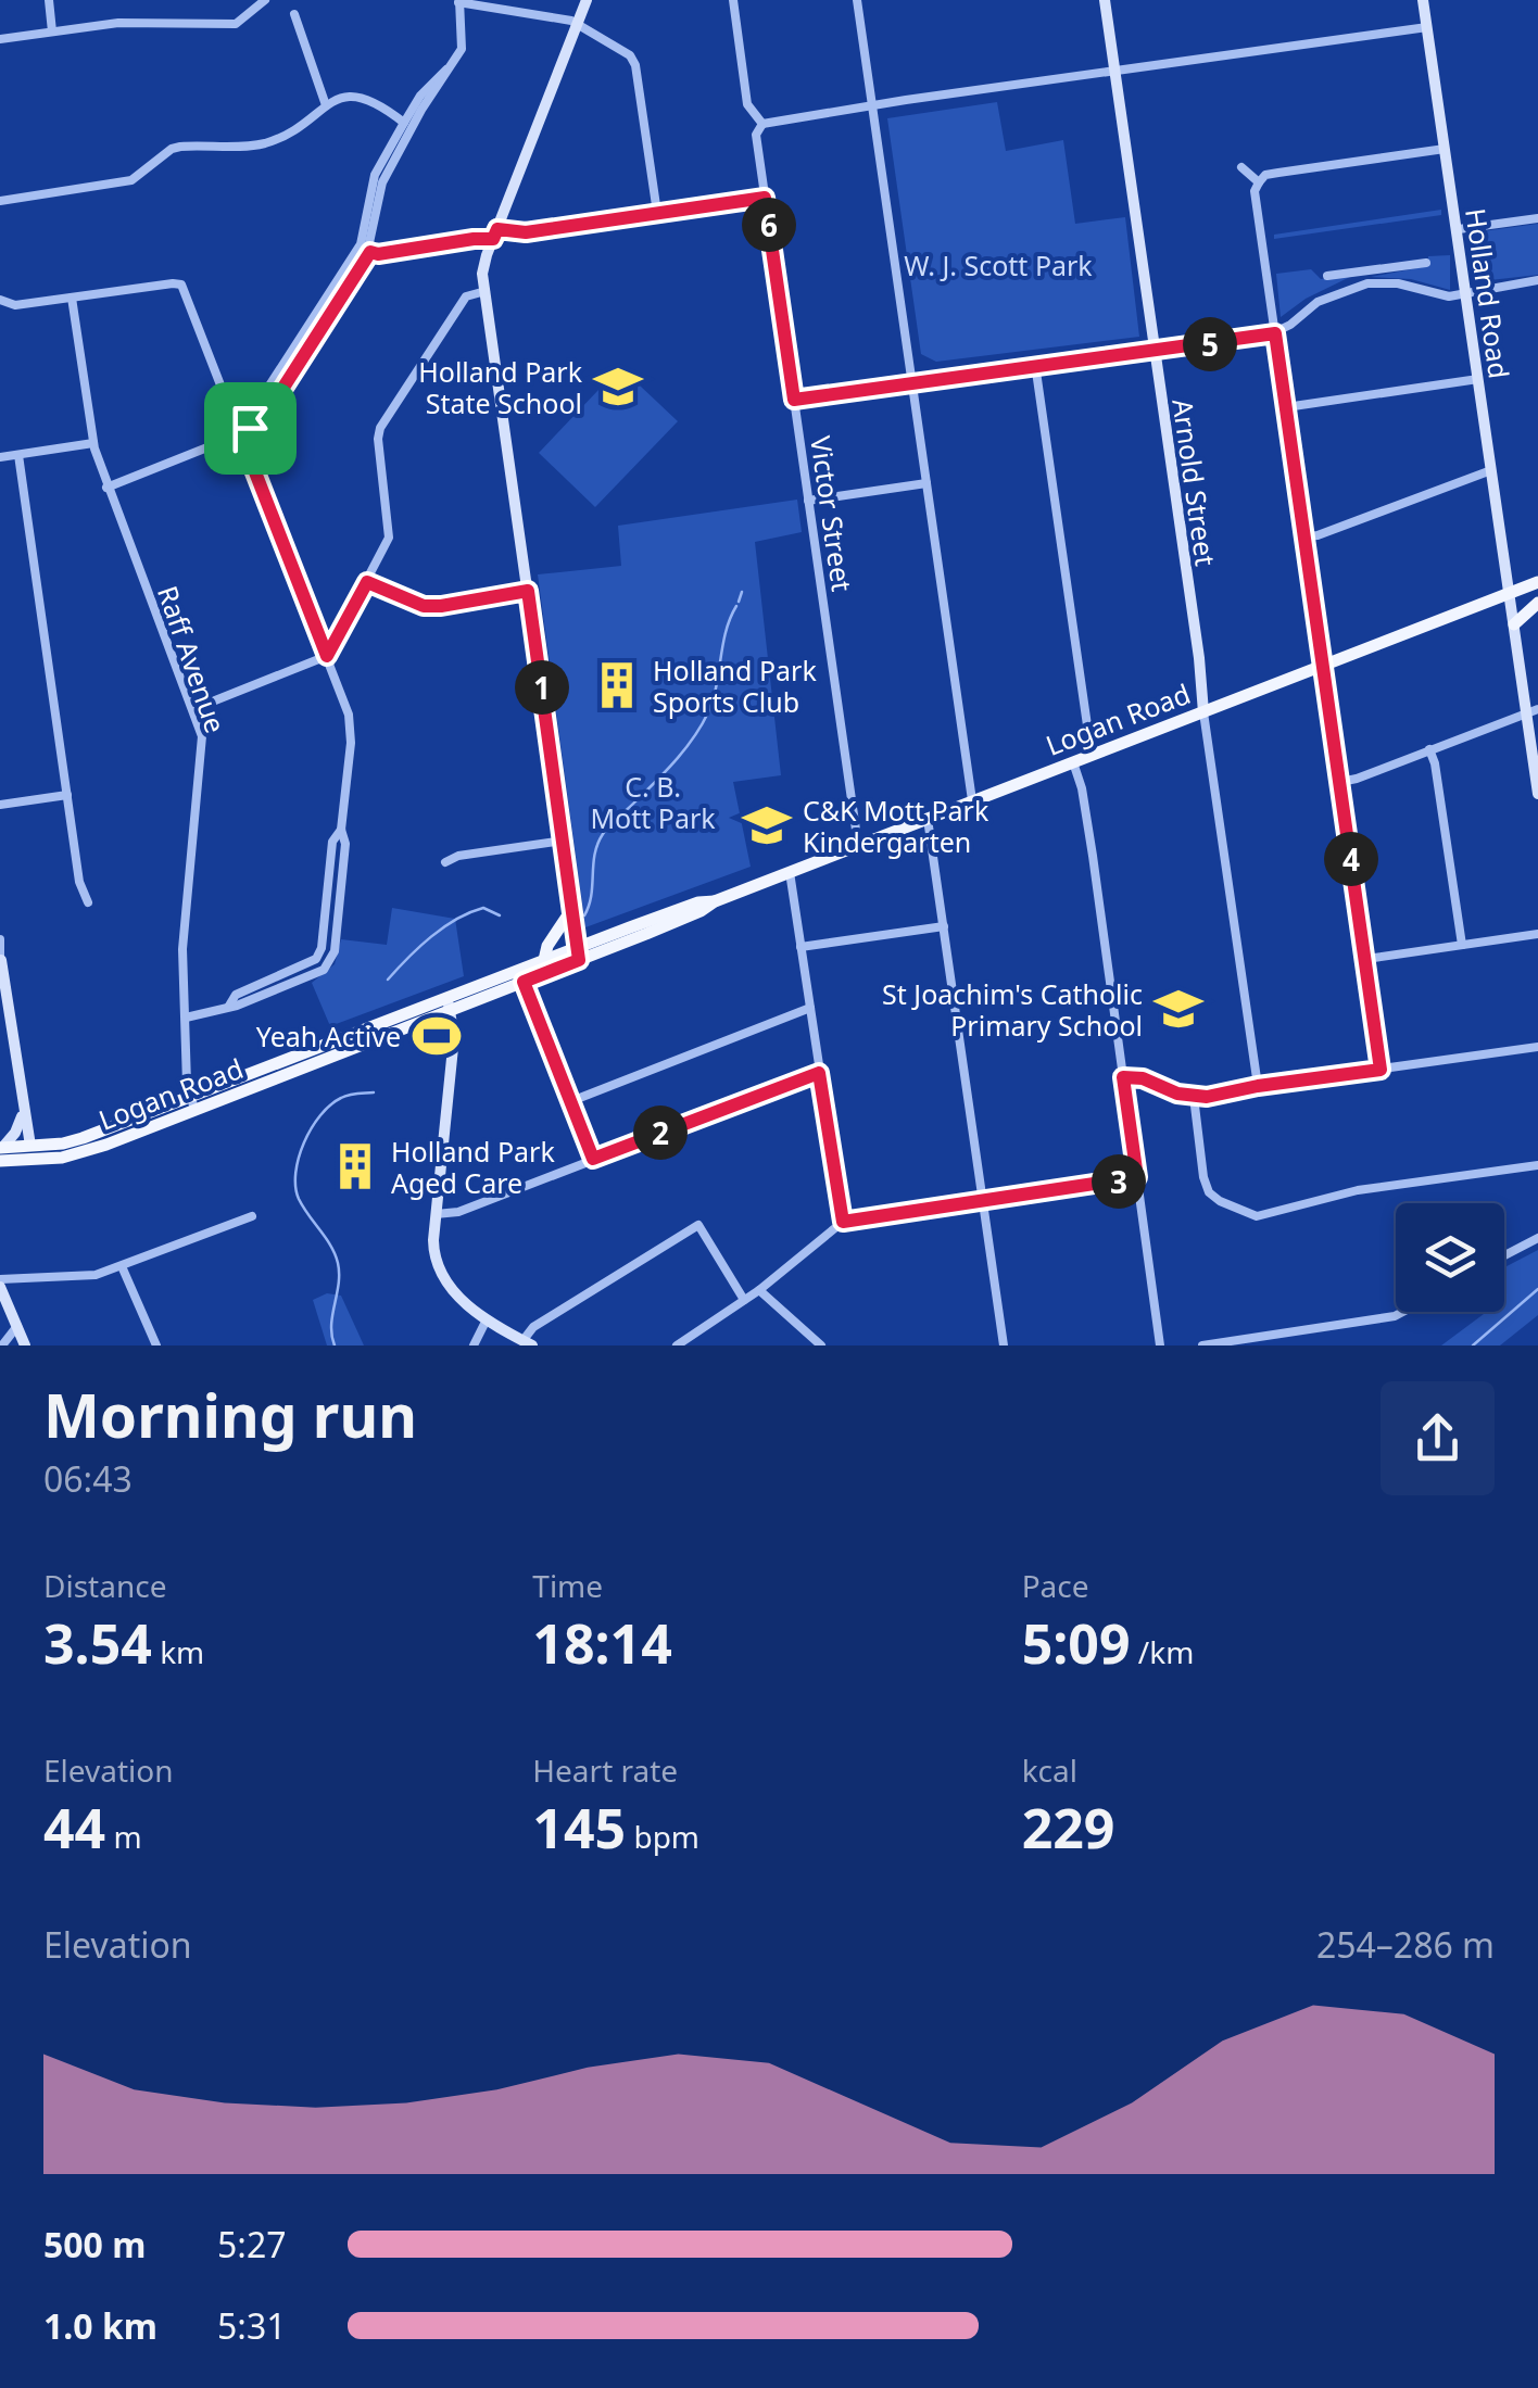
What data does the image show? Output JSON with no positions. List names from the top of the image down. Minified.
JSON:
{"streets":{"main road":["Logan Road"],"street":["Holland Road","Arnold Street","Victor Street","Raff Avenue"]},"crossings":[["Holland Road","Logan Road"],["Arnold Street","Logan Road"],["Victor Street","Logan Road"],["Raff Avenue","Logan Road"]],"parks":["W. J. Scott Park","C. B. Mott Park"],"places":{"school or university":["Holland Park State School","C&K Mott Park Kindergarten","St Joachim's Catholic Primary School"],"building":["Holland Park Sports Club","Holland Park Aged Care"],"sports":["Yeah Active"]},"page":{"pins":["6","5","1","4","2","3"],"heading":["Morning run","06:43"],"stats":[["Distance","3.54 km"],["Time","18:14"],["Pace","5:09 /km"],["Elevation","44 m"],["Heart rate","145 bpm"],["kcal","229"]],"chart":["Elevation","254–286 m"],"list":[{"name":"500 m","note":"5:27"},{"name":"1.0 km","note":"5:31"}]}}
